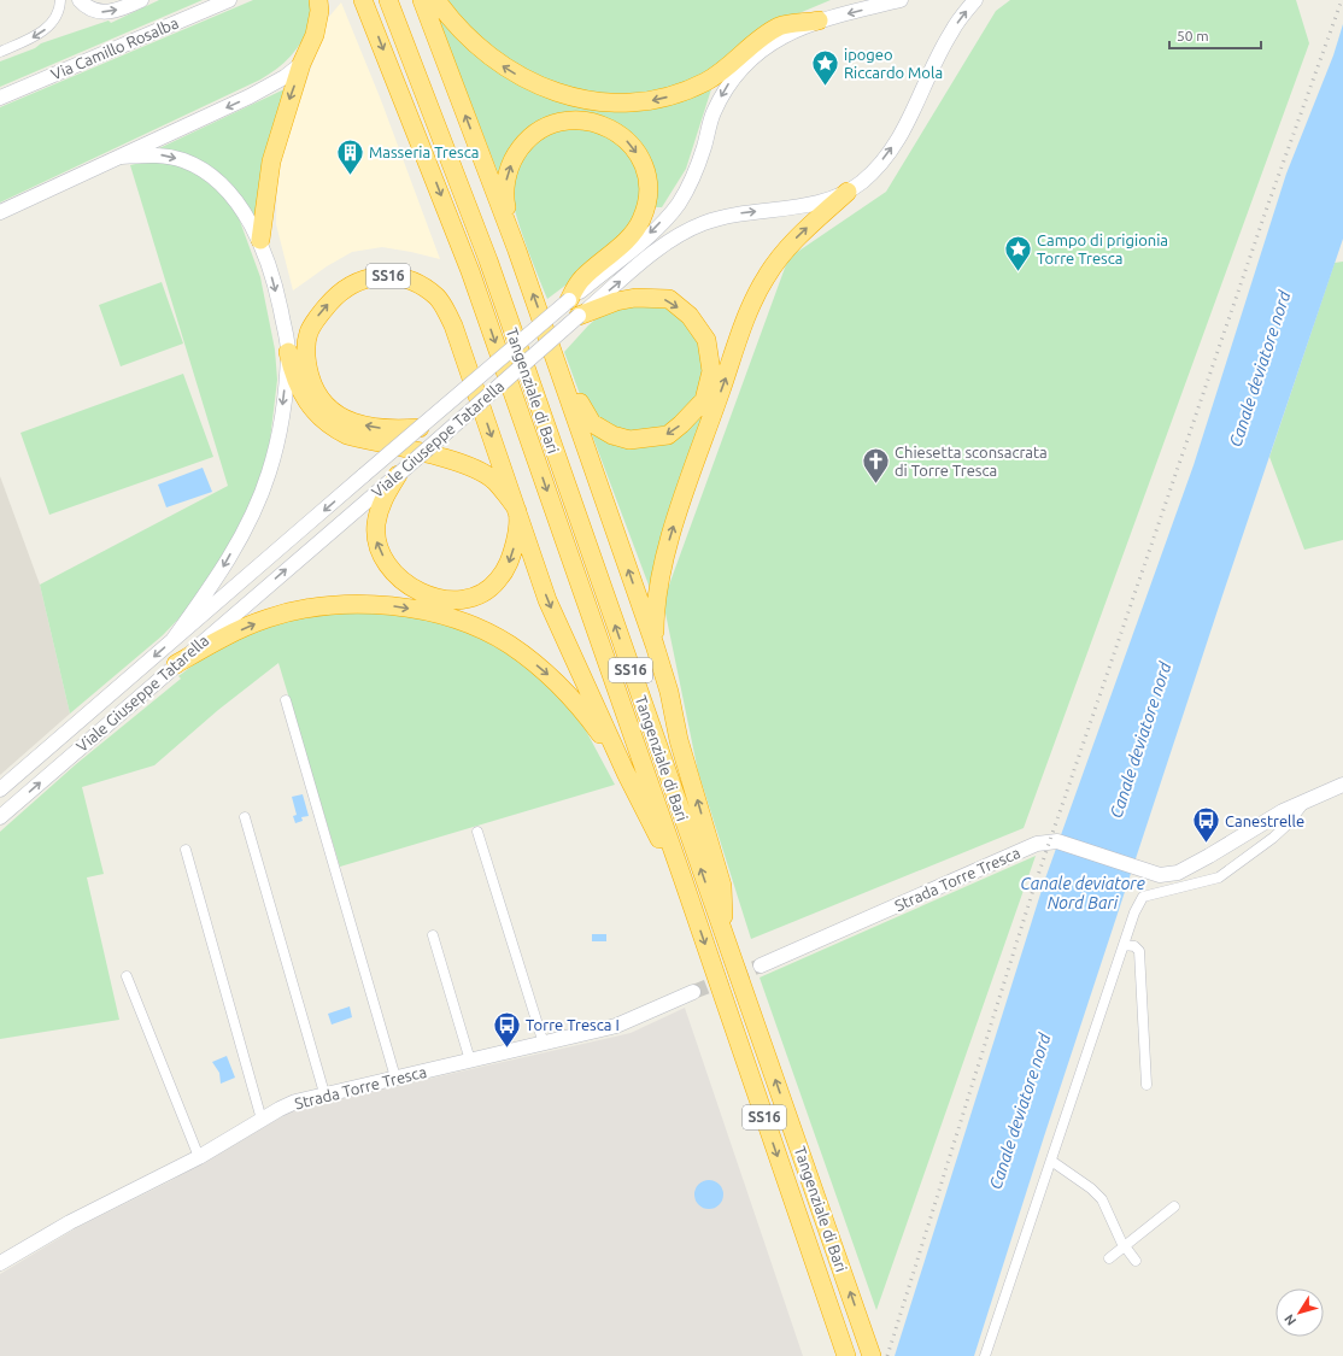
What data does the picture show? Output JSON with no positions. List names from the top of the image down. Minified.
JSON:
{"streets":{"highway":["SS16","Tangenziale di Bari"],"main road":["Via Camillo Rosalba","Viale Giuseppe Tatarella","Strada Torre Tresca"]},"crossings":[["SS16","Tangenziale di Bari"],["SS16","Viale Giuseppe Tatarella"]],"water":["Canale deviatore nord","Canale deviatore Nord Bari"],"places":{"place":["ipogeo Riccardo Mola","Campo di prigionia Torre Tresca"],"building":["Masseria Tresca"],"church":["Chiesetta sconsacrata di Torre Tresca"],"bus stop":["Canestrelle","Torre Tresca I"]},"scale_bar":"50 m","north":"bottom left"}
